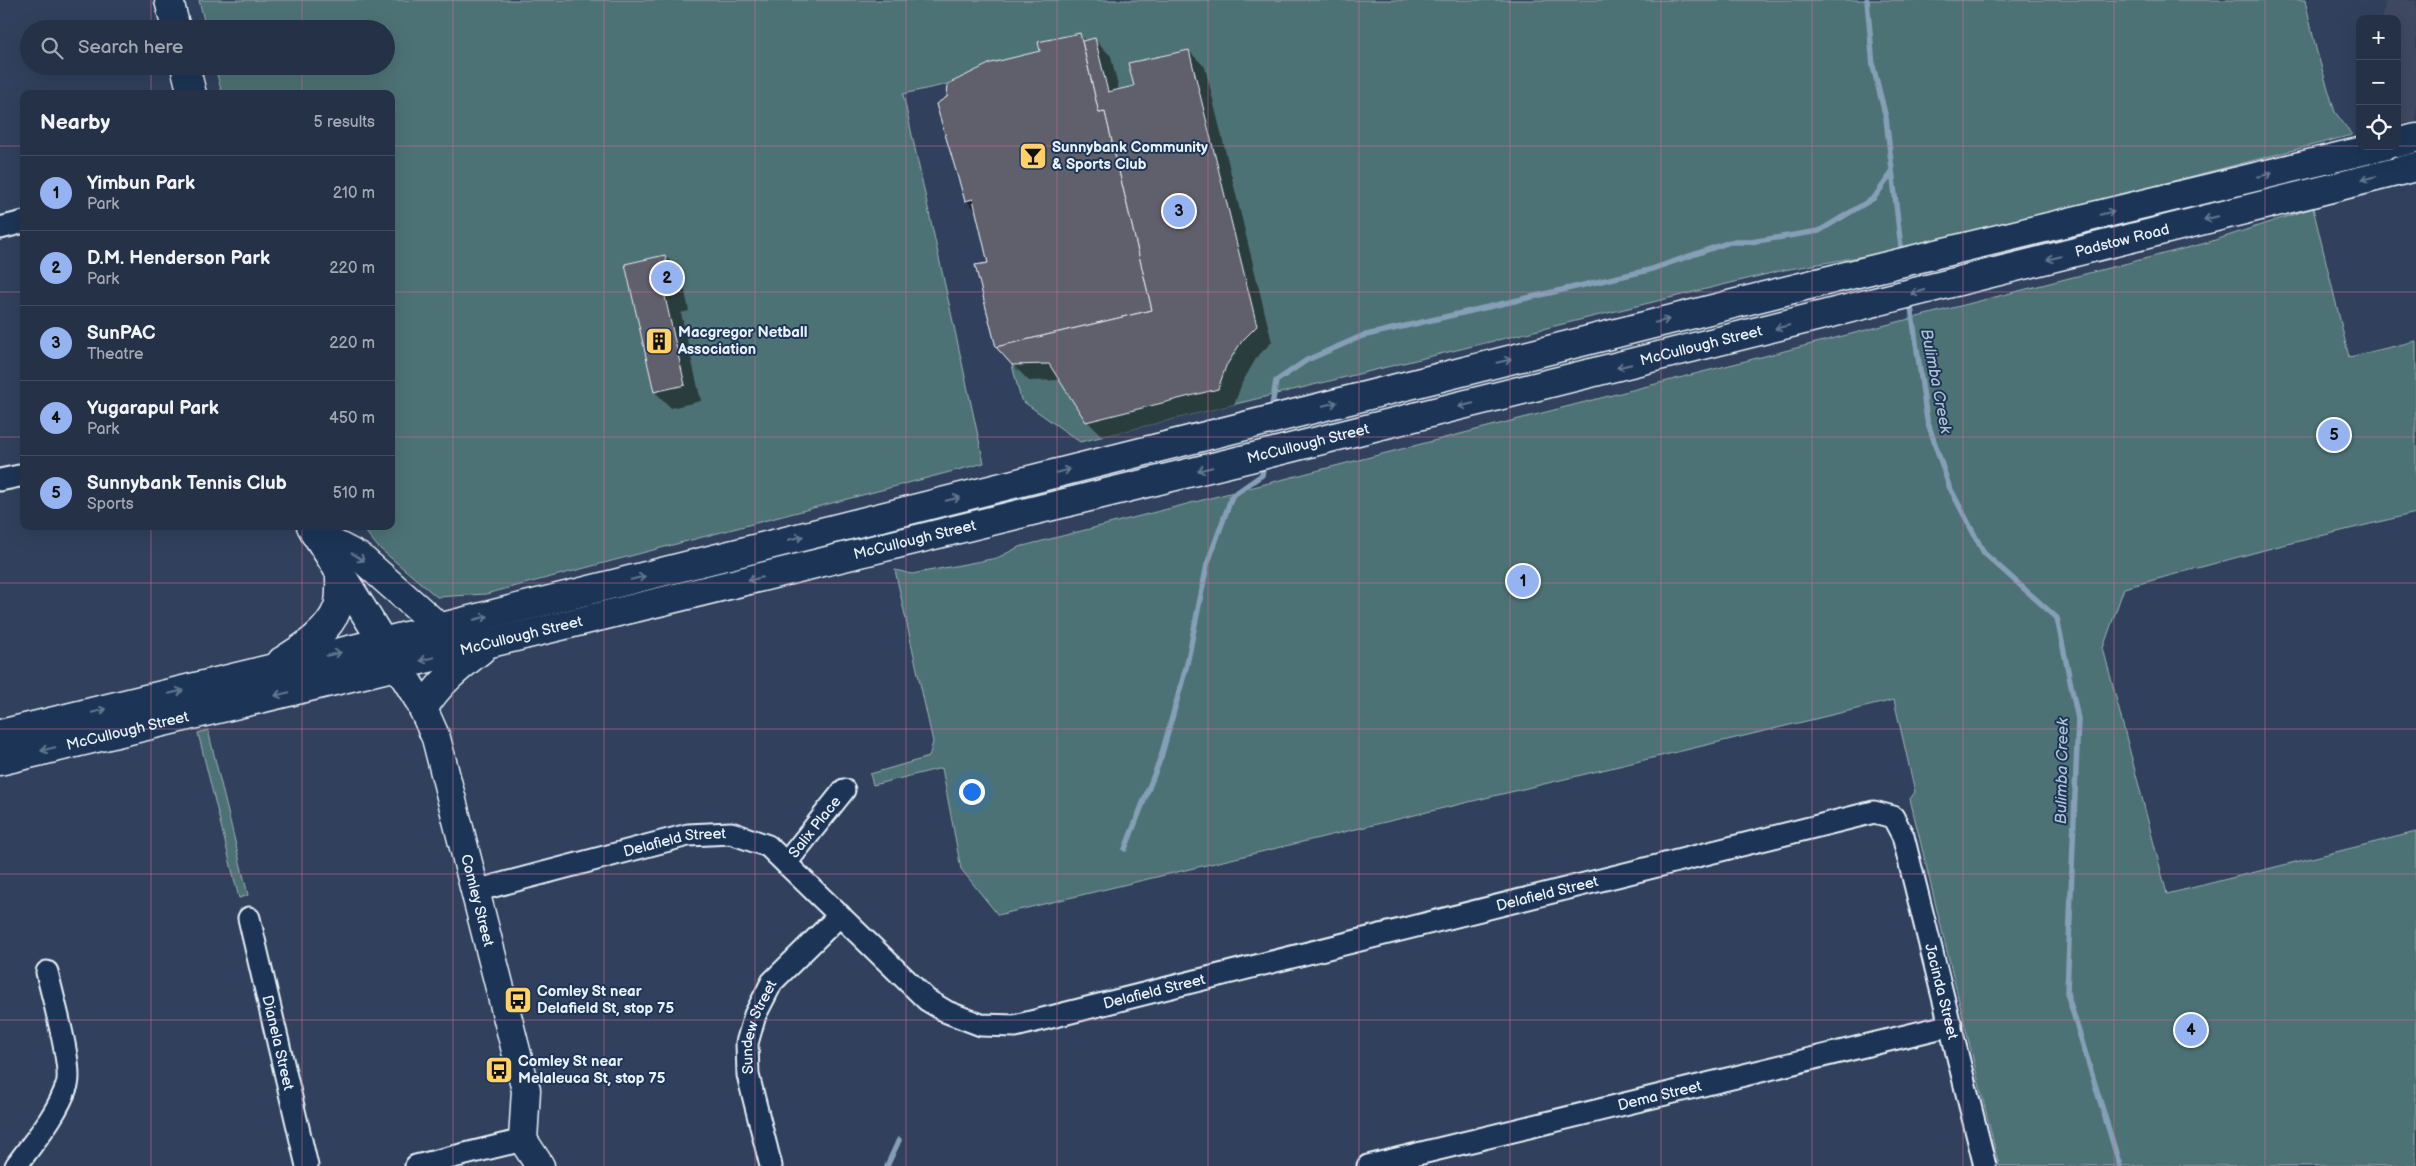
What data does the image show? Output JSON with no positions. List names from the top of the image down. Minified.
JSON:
{"streets":{"main road":["Padstow Road","McCullough Street","Comley Street"],"street":["Salix Place","Delafield Street","Jacinda Street","Sundew Street","Dianela Street","Dema Street"]},"crossings":[["Padstow Road","McCullough Street"],["McCullough Street","Comley Street"],["Salix Place","Delafield Street"],["Delafield Street","Comley Street"],["Delafield Street","Jacinda Street"],["Delafield Street","Sundew Street"],["Jacinda Street","Dema Street"]],"water":["Bulimba Creek"],"places":{"bar":["Sunnybank Community & Sports Club"],"building":["Macgregor Netball Association"],"bus stop":["Comley St near Delafield St, stop 75","Comley St near Melaleuca St, stop 75"]},"page":{"map_buttons":["+","−"],"search":"Search here","heading":["Nearby","5 results"],"list":[{"mark":"1","name":"Yimbun Park","note":"Park","value":"210 m"},{"mark":"2","name":"D.M. Henderson Park","note":"Park","value":"220 m"},{"mark":"3","name":"SunPAC","note":"Theatre","value":"220 m"},{"mark":"4","name":"Yugarapul Park","note":"Park","value":"450 m"},{"mark":"5","name":"Sunnybank Tennis Club","note":"Sports","value":"510 m"}],"pins":["3","2","5","1","4"]}}
